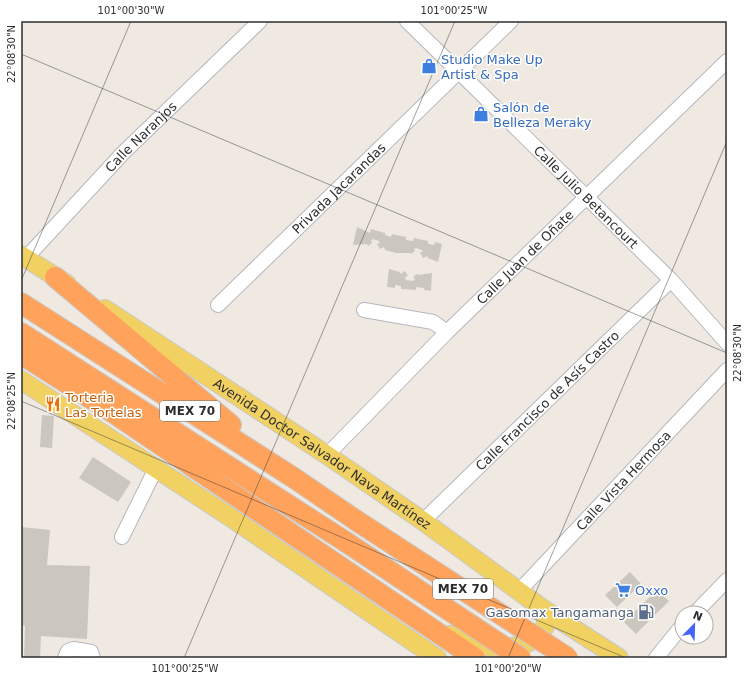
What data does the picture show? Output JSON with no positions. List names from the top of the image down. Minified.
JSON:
{"streets":{"highway":["MEX 70"],"main road":["Avenida Doctor Salvador Nava Martínez"],"street":["Calle Naranjos","Privada Jacarandas","Calle Julio Betancourt","Calle Juan de Oñate","Calle Francisco de Asís Castro","Calle Vista Hermosa"]},"crossings":[["Calle Naranjos","Avenida Doctor Salvador Nava Martínez"],["Privada Jacarandas","Calle Julio Betancourt"],["Calle Julio Betancourt","Calle Juan de Oñate"],["Calle Julio Betancourt","Calle Francisco de Asís Castro"],["Calle Juan de Oñate","Avenida Doctor Salvador Nava Martínez"],["Calle Francisco de Asís Castro","Avenida Doctor Salvador Nava Martínez"],["Avenida Doctor Salvador Nava Martínez","Calle Vista Hermosa"]],"places":{"shop":["Studio Make Up Artist & Spa","Salón de Belleza Meraky"],"restaurant":["Torteria Las Tortelas"],"supermarket":["Oxxo"],"fuel station":["Gasomax Tangamanga"]},"north":"top right","coordinates":["101°00'30\"W","101°00'25\"W","22°08'30\"N","22°08'25\"N","101°00'20\"W"]}
